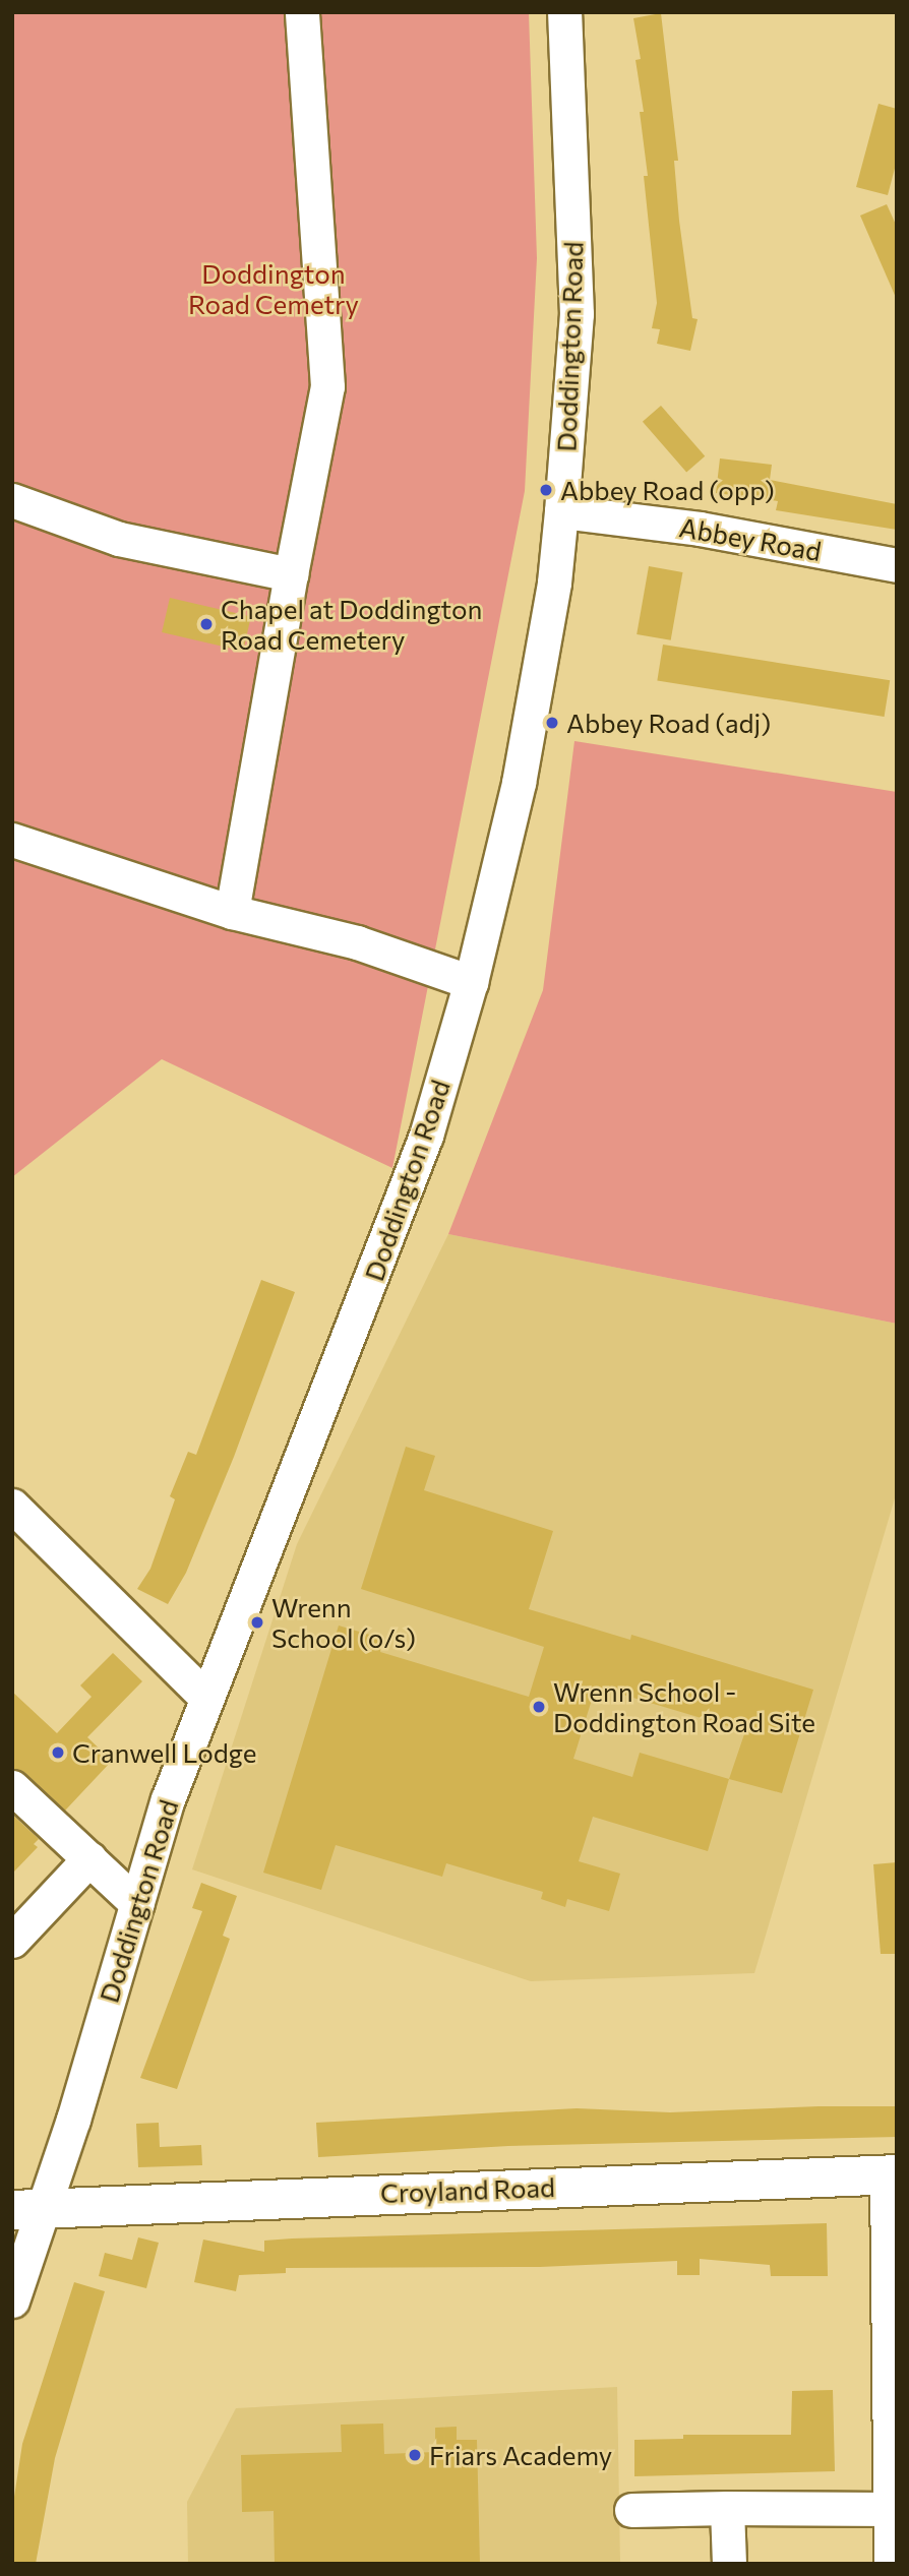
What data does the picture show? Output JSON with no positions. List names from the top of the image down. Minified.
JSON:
{"streets":{"main road":["Croyland Road"],"street":["Doddington Road","Abbey Road"]},"crossings":[["Doddington Road","Abbey Road"],["Doddington Road","Croyland Road"]],"parks":["Doddington Road Cemetry"],"places":["Abbey Road (opp)","Chapel at Doddington Road Cemetery","Abbey Road (adj)","Wrenn School (o/s)","Wrenn School - Doddington Road Site","Cranwell Lodge","Friars Academy"]}
